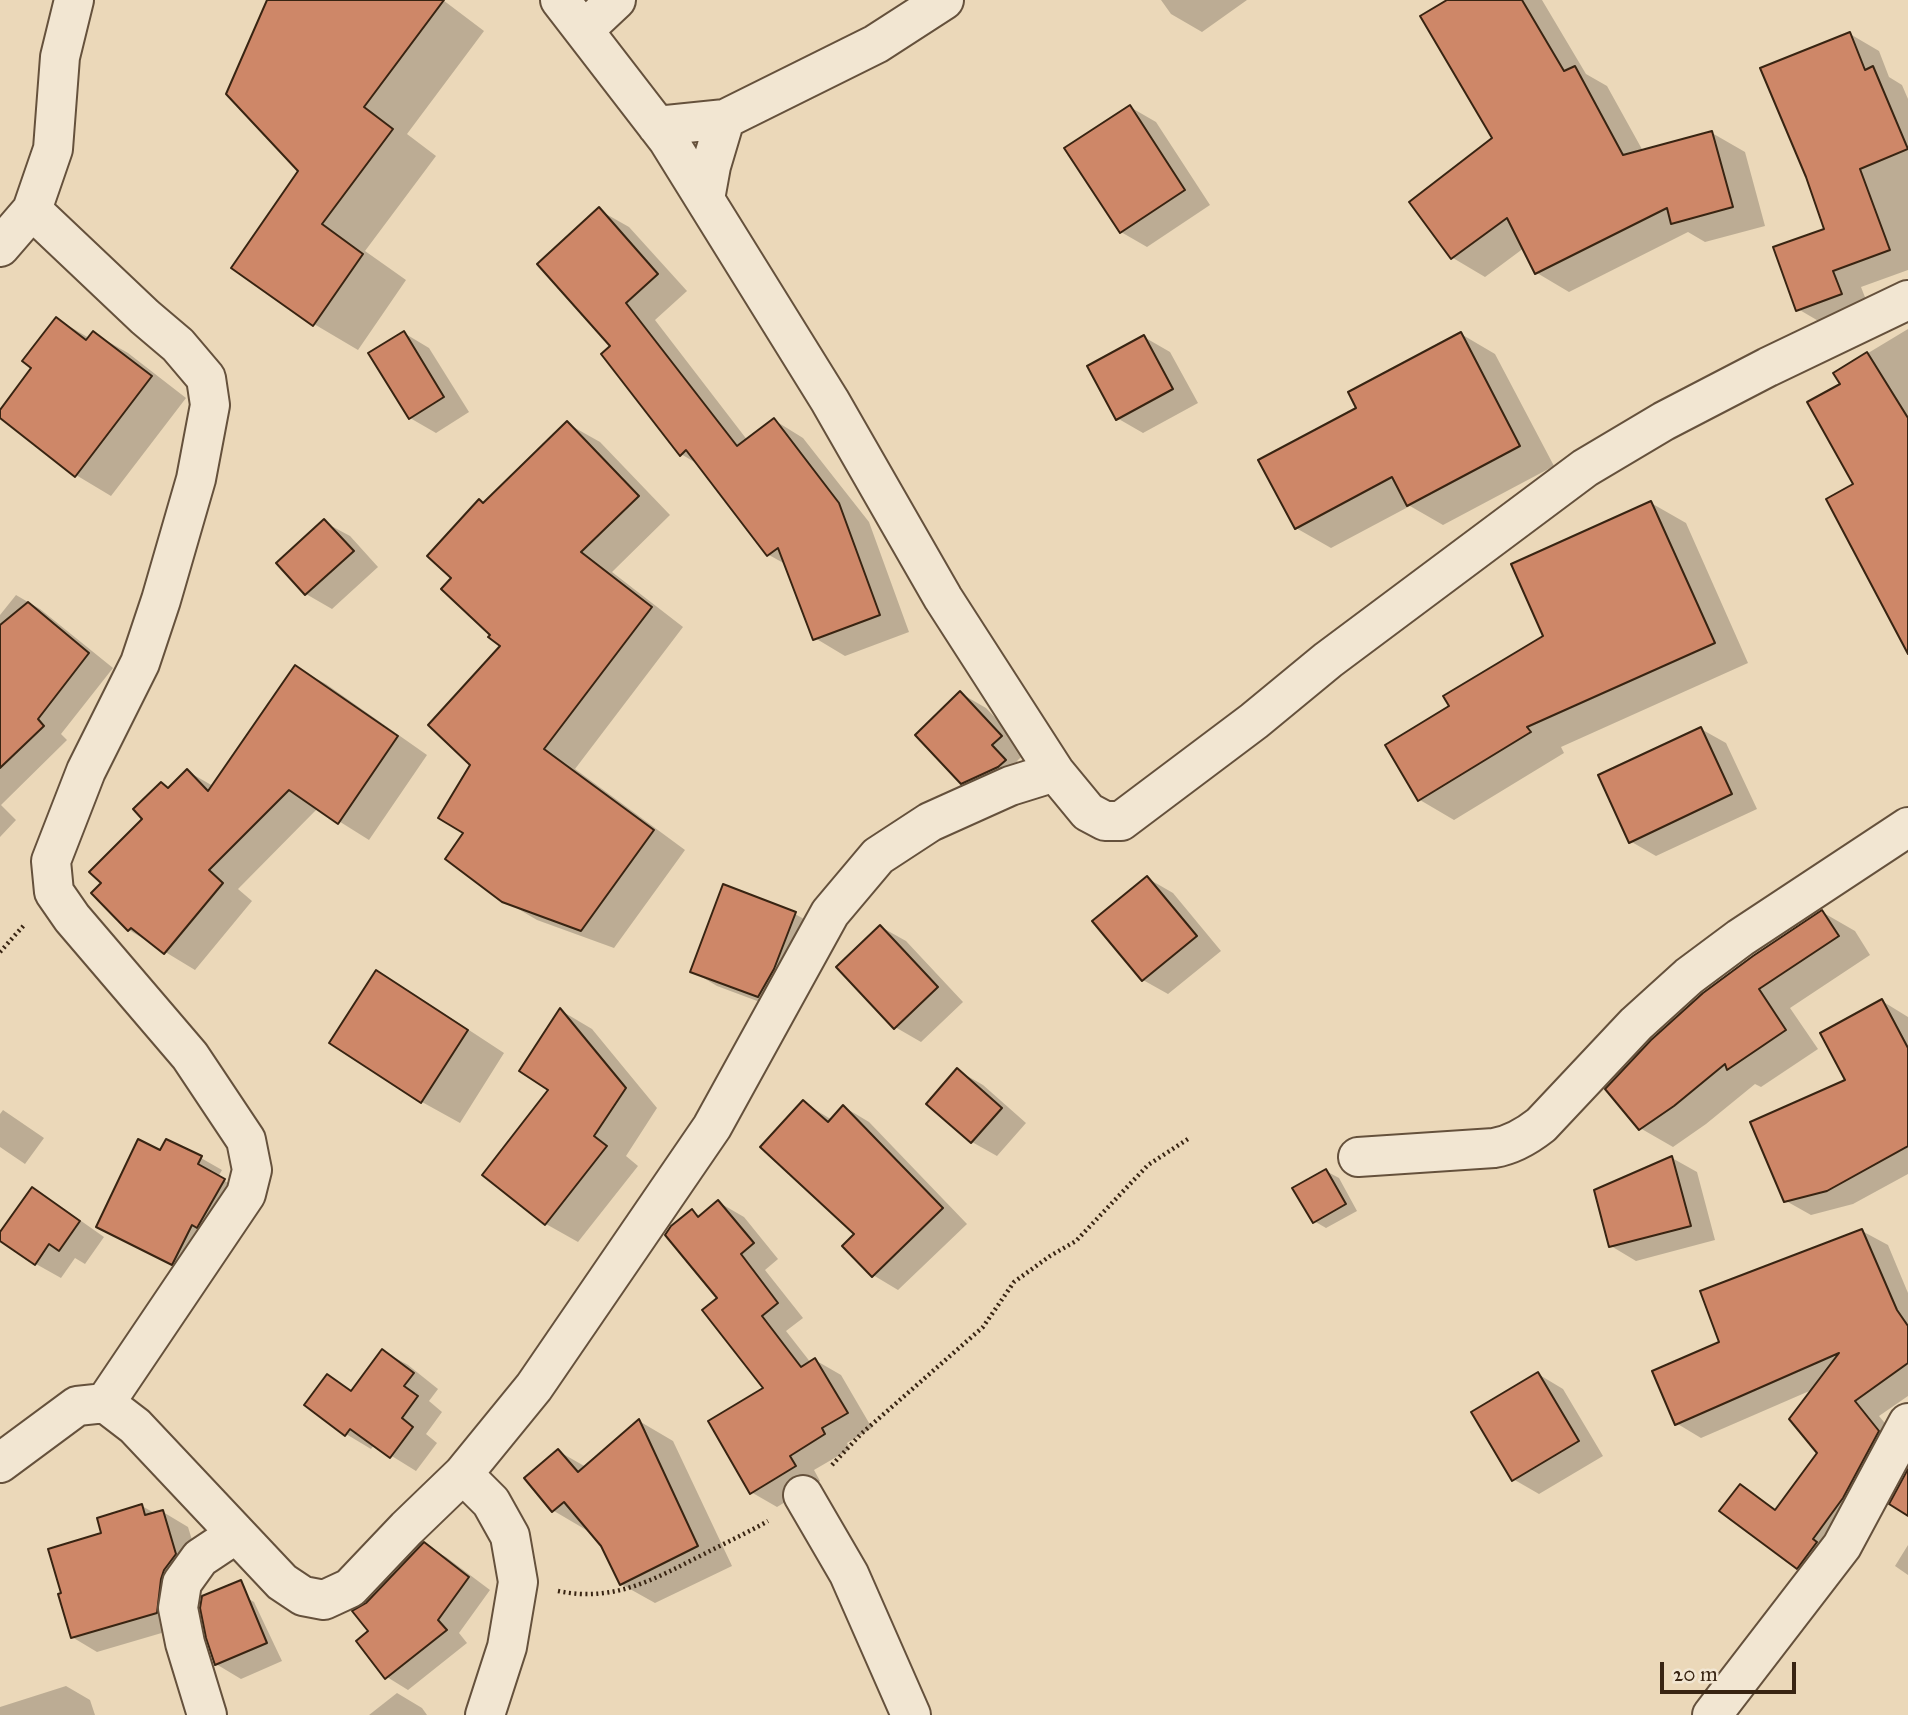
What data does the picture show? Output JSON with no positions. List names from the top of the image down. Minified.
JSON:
{"scale_bar":"20 m"}
